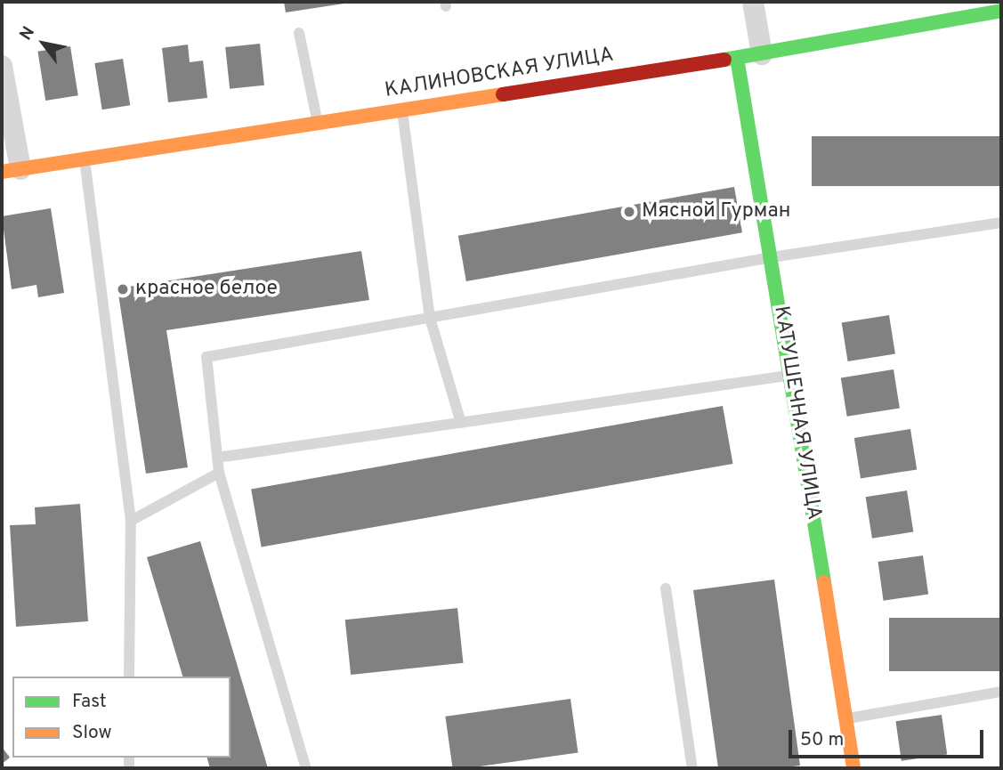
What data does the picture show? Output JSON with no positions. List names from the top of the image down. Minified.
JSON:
{"streets":{"main road":["КАЛИНОВСКАЯ УЛИЦА","КАТУШЕЧНАЯ УЛИЦА"]},"crossings":[["КАЛИНОВСКАЯ УЛИЦА","КАТУШЕЧНАЯ УЛИЦА"]],"places":["Мясной Гурман","красное белое"],"legend":["Fast","Slow"],"scale_bar":"50 m","north":"top left"}
